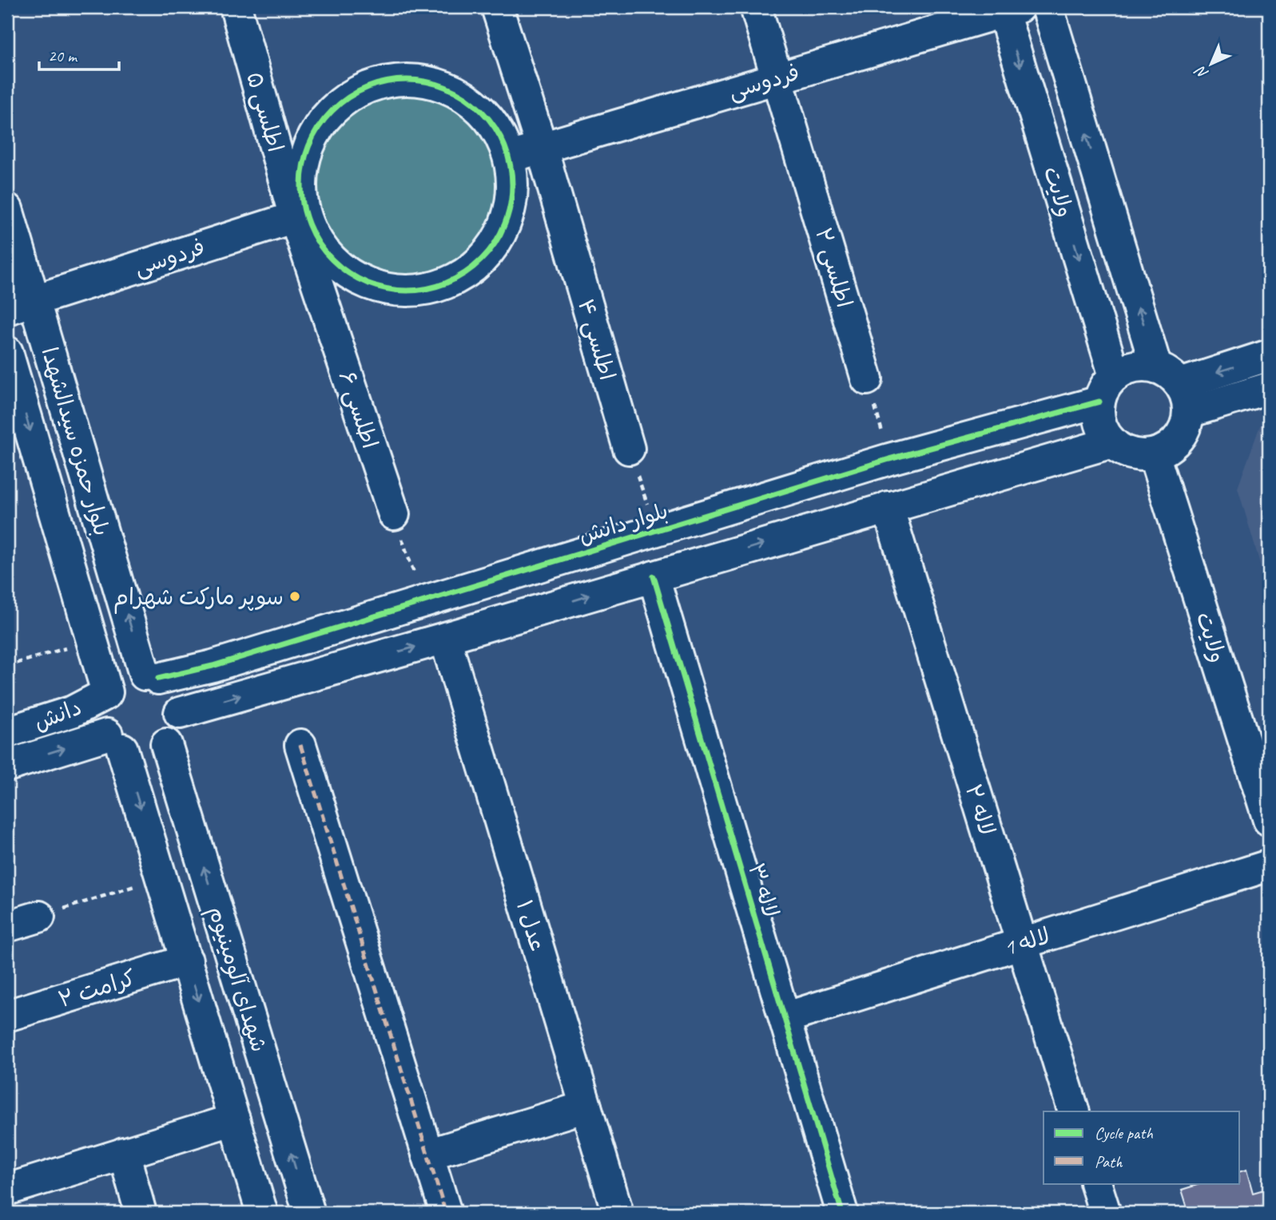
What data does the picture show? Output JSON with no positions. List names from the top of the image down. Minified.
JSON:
{"streets":{"street":["فردوسی","اطلسی ۵","ولایت","اطلسی ۲","اطلسی ۴","اطلسی ۶","بلوار حمزه سیدالشهدا","بلوار دانش","دانش","لاله ۲","لاله ۳","عدل ۱","لاله 1","شهدای آلومینیوم","کرامت ۲"]},"crossings":[["فردوسی","اطلسی ۵"],["فردوسی","ولایت"],["فردوسی","اطلسی ۲"],["فردوسی","اطلسی ۴"],["فردوسی","اطلسی ۶"],["فردوسی","بلوار حمزه سیدالشهدا"],["اطلسی ۵","اطلسی ۶"],["ولایت","بلوار دانش"],["بلوار حمزه سیدالشهدا","بلوار دانش"],["بلوار حمزه سیدالشهدا","دانش"],["بلوار حمزه سیدالشهدا","شهدای آلومینیوم"],["بلوار دانش","دانش"],["بلوار دانش","شهدای آلومینیوم"],["دانش","شهدای آلومینیوم"],["لاله ۲","لاله 1"],["لاله ۳","لاله 1"],["شهدای آلومینیوم","کرامت ۲"]],"places":["سوپر مارکت شهرام"],"legend":["Cycle path","Path"],"scale_bar":"20 m","north":"bottom left"}
